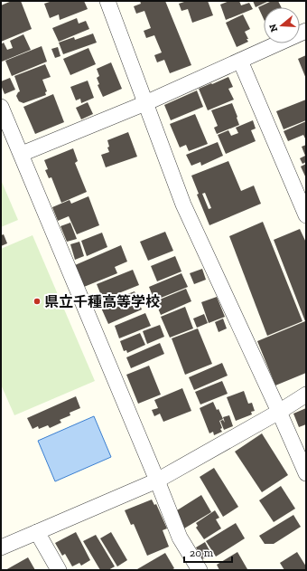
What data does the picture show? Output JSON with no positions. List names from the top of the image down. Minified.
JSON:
{"places":["県立千種高等学校"],"scale_bar":"20 m","north":"left"}
